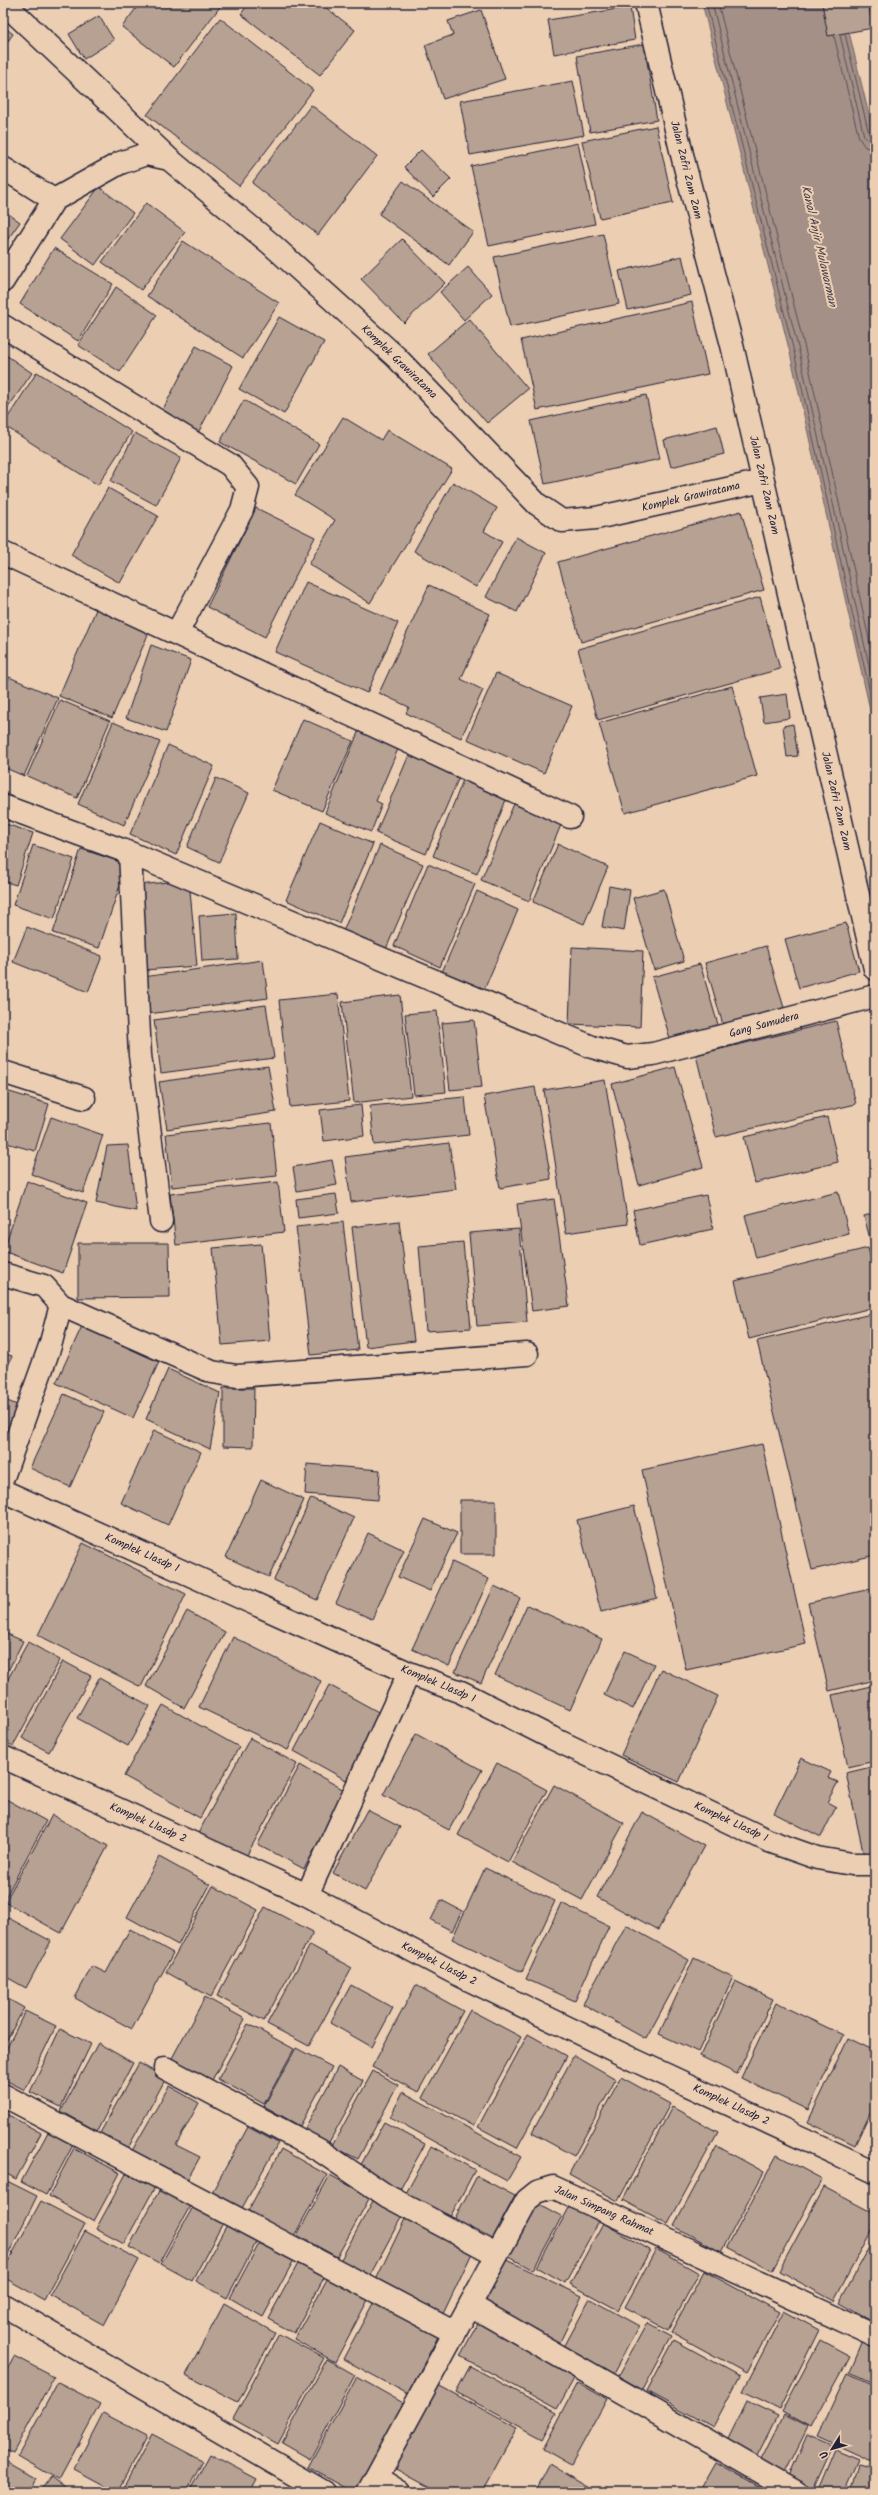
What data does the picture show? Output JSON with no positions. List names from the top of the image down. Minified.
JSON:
{"streets":{"street":["Jalan Zafri Zam Zam","Komplek Grawiratama","Gang Samudera","Komplek Llasdp 1","Komplek Llasdp 2","Jalan Simpang Rahmat"]},"crossings":[["Jalan Zafri Zam Zam","Komplek Grawiratama"]],"water":["Kanal Anjir Mulawarman"],"north":"bottom left"}
